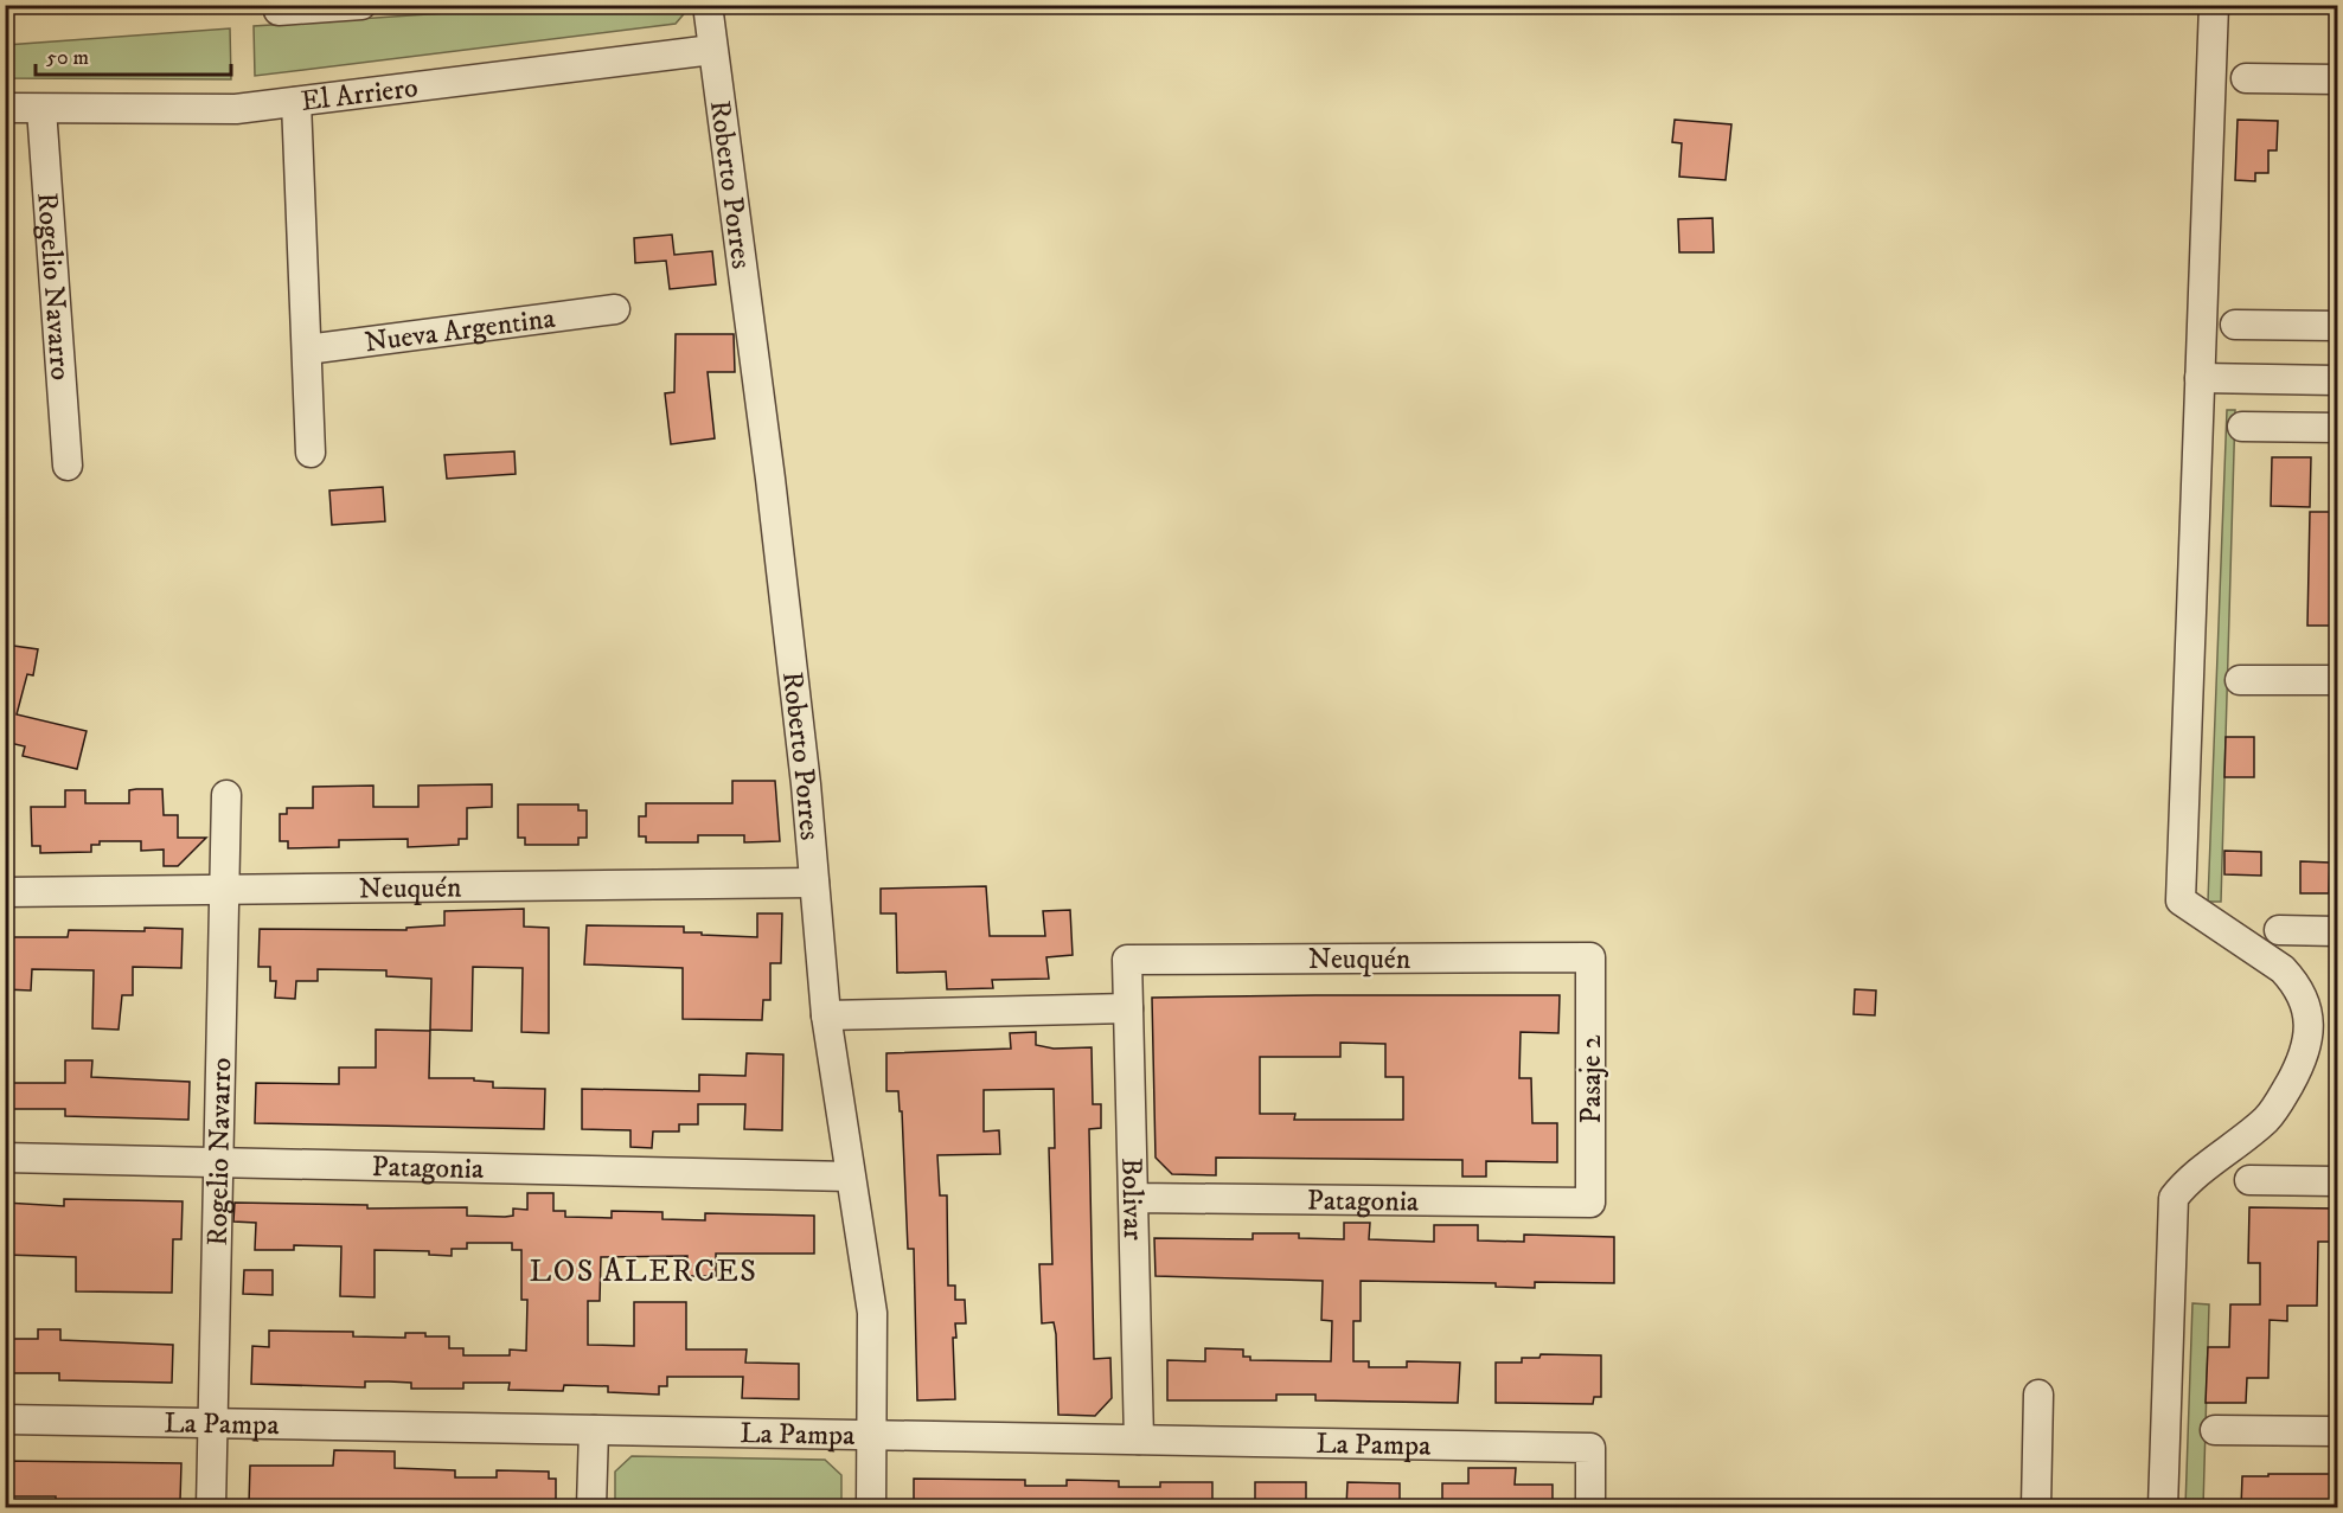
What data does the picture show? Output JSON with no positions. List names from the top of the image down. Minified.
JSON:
{"streets":{"street":["El Arriero","Roberto Porres","Rogelio Navarro","Nueva Argentina","Neuquén","Pasaje 2","Patagonia","Bolivar","La Pampa"]},"crossings":[["El Arriero","Roberto Porres"],["El Arriero","Rogelio Navarro"],["Roberto Porres","Neuquén"],["Roberto Porres","Patagonia"],["Roberto Porres","La Pampa"],["Rogelio Navarro","Neuquén"],["Rogelio Navarro","Patagonia"],["Rogelio Navarro","La Pampa"],["Neuquén","Pasaje 2"],["Neuquén","Bolivar"],["Pasaje 2","Patagonia"],["Patagonia","Bolivar"],["Bolivar","La Pampa"]],"districts":["LOS ALERCES"],"scale_bar":"50 m"}
